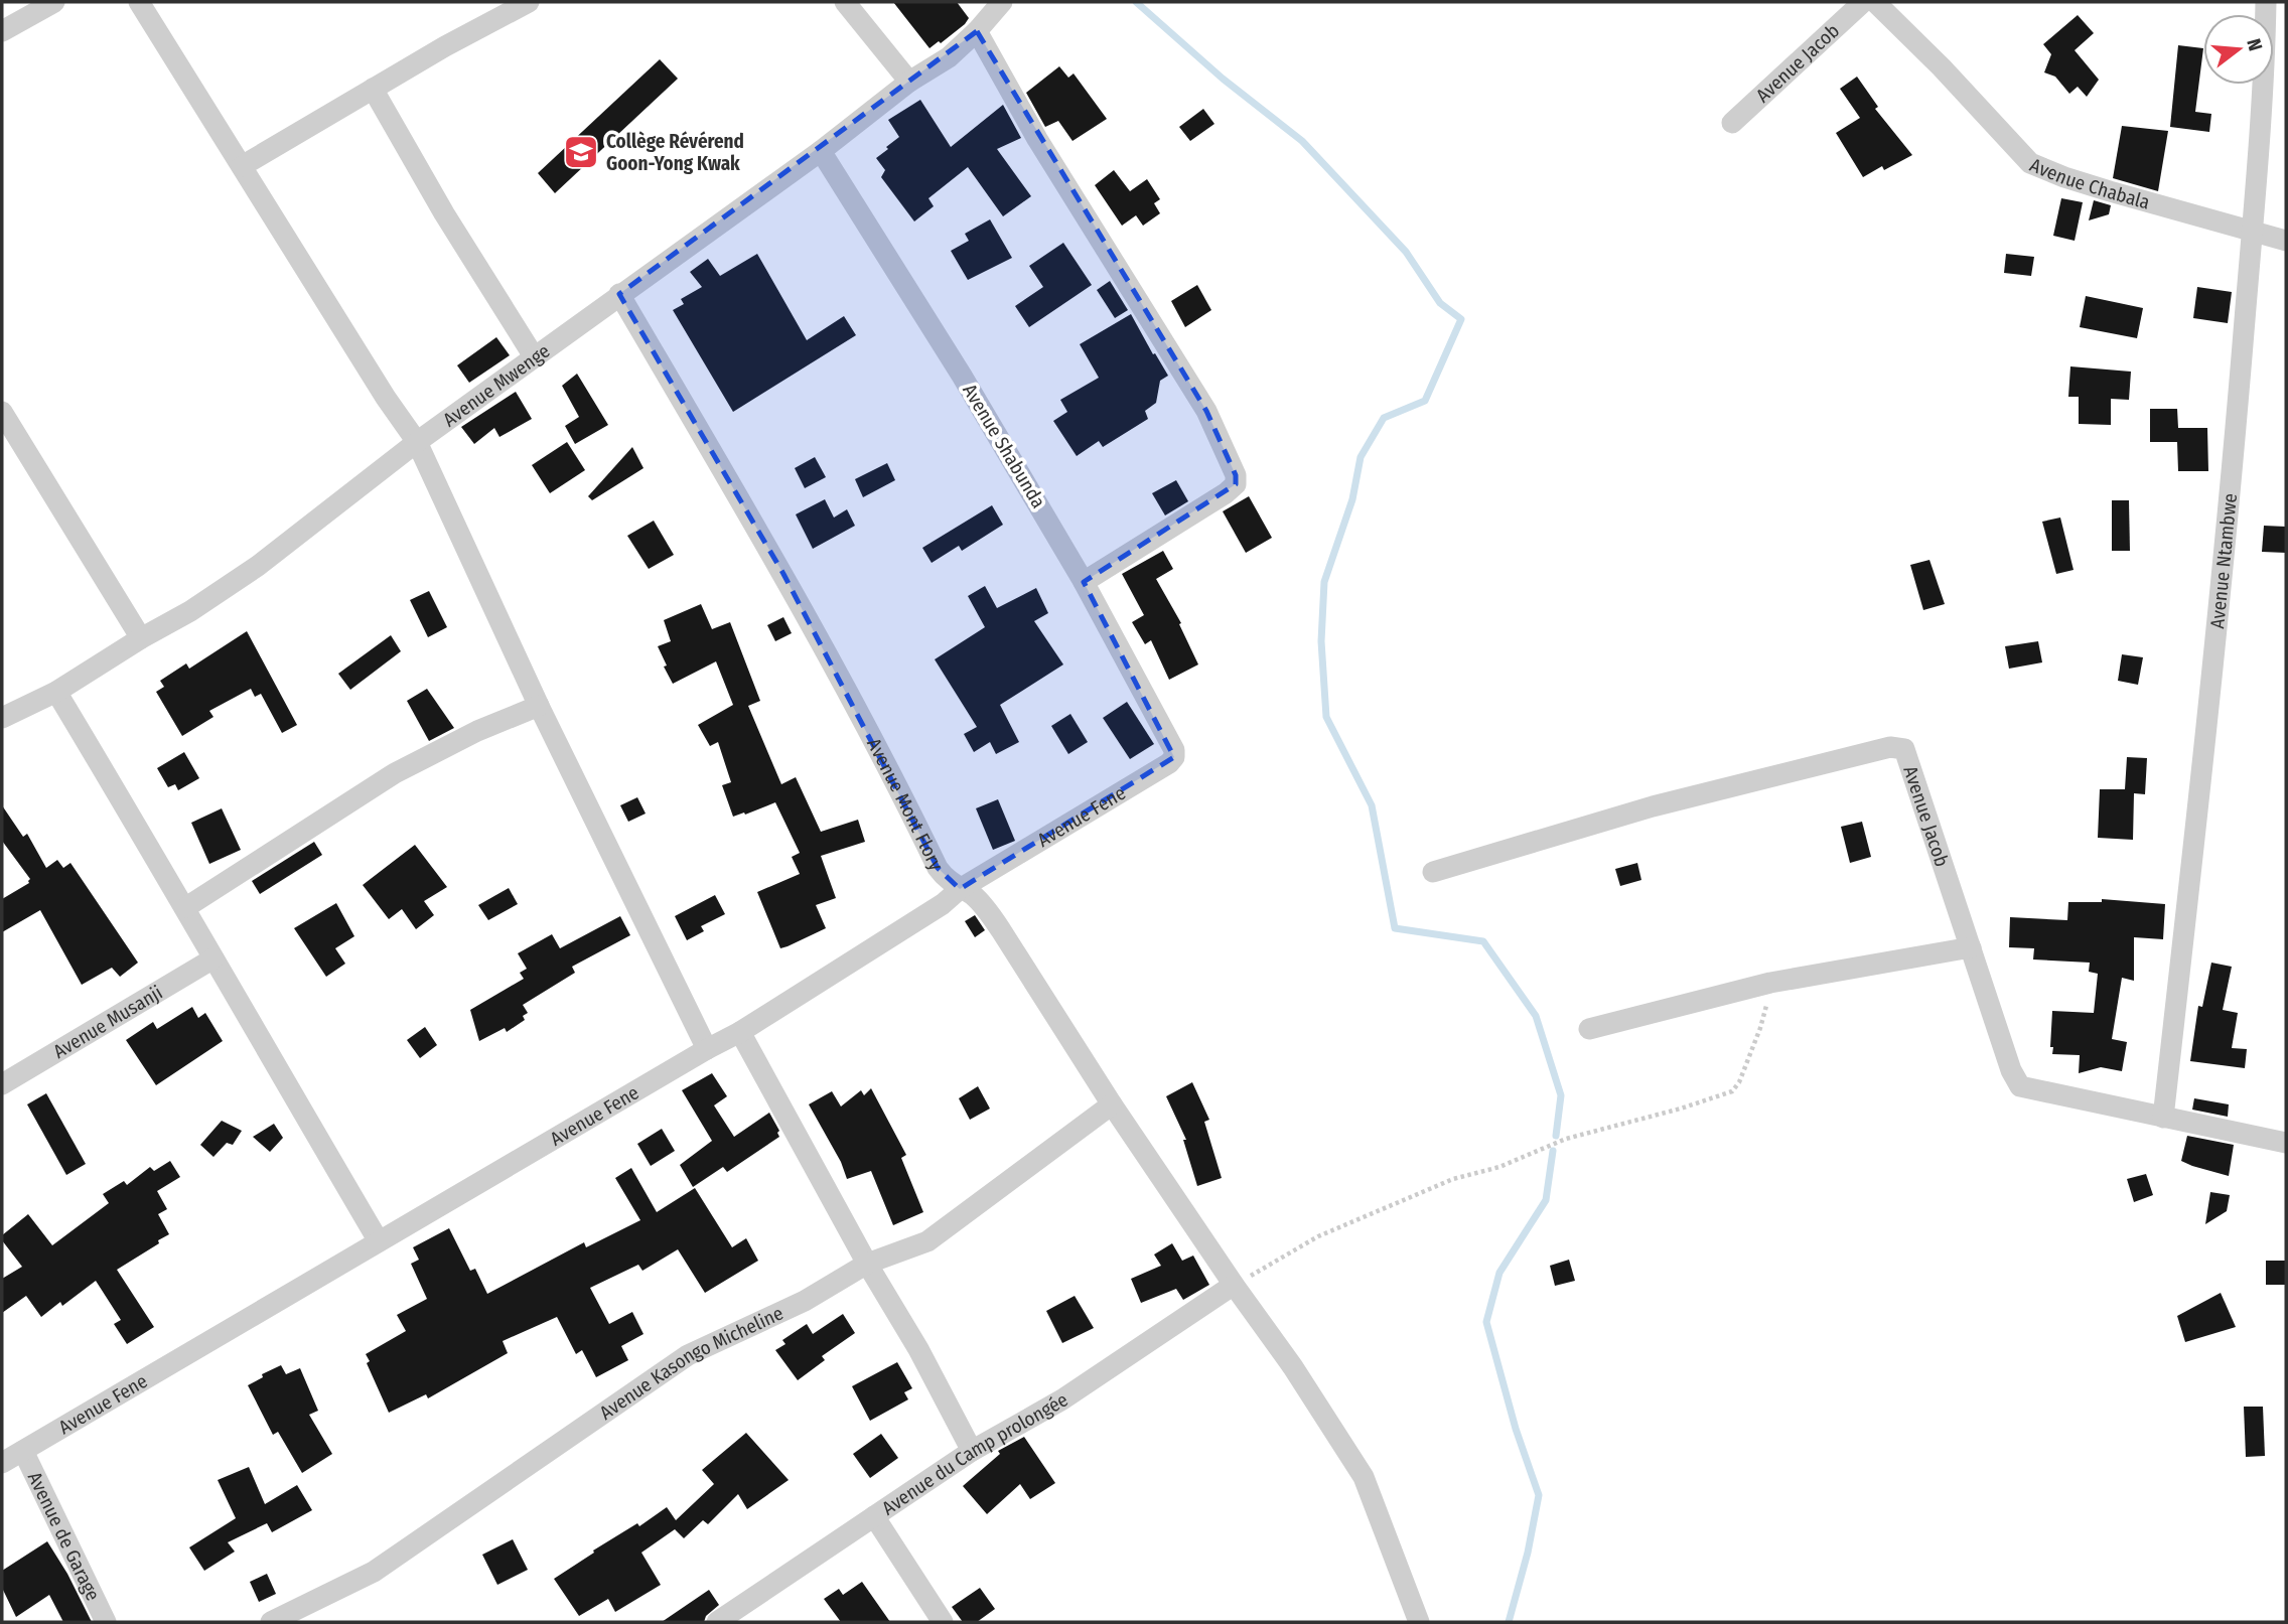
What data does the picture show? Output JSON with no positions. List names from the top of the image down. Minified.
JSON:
{"streets":{"street":["Avenue Jacob","Avenue Chabala","Avenue Mwenge","Avenue Shabunda","Avenue Ntambwe","Avenue Mont Flory","Avenue Fene","Avenue Musanji","Avenue Kasongo Micheline","Avenue du Camp prolongée","Avenue de Garage"]},"crossings":[["Avenue Jacob","Avenue Ntambwe"],["Avenue Chabala","Avenue Ntambwe"],["Avenue Mwenge","Avenue Shabunda"],["Avenue Mwenge","Avenue Mont Flory"],["Avenue Shabunda","Avenue Fene"],["Avenue Mont Flory","Avenue Fene"],["Avenue Mont Flory","Avenue Kasongo Micheline"],["Avenue Mont Flory","Avenue du Camp prolongée"],["Avenue Fene","Avenue de Garage"]],"places":{"school or university":["Collège Révérend Goon-Yong Kwak"]},"north":"right"}
